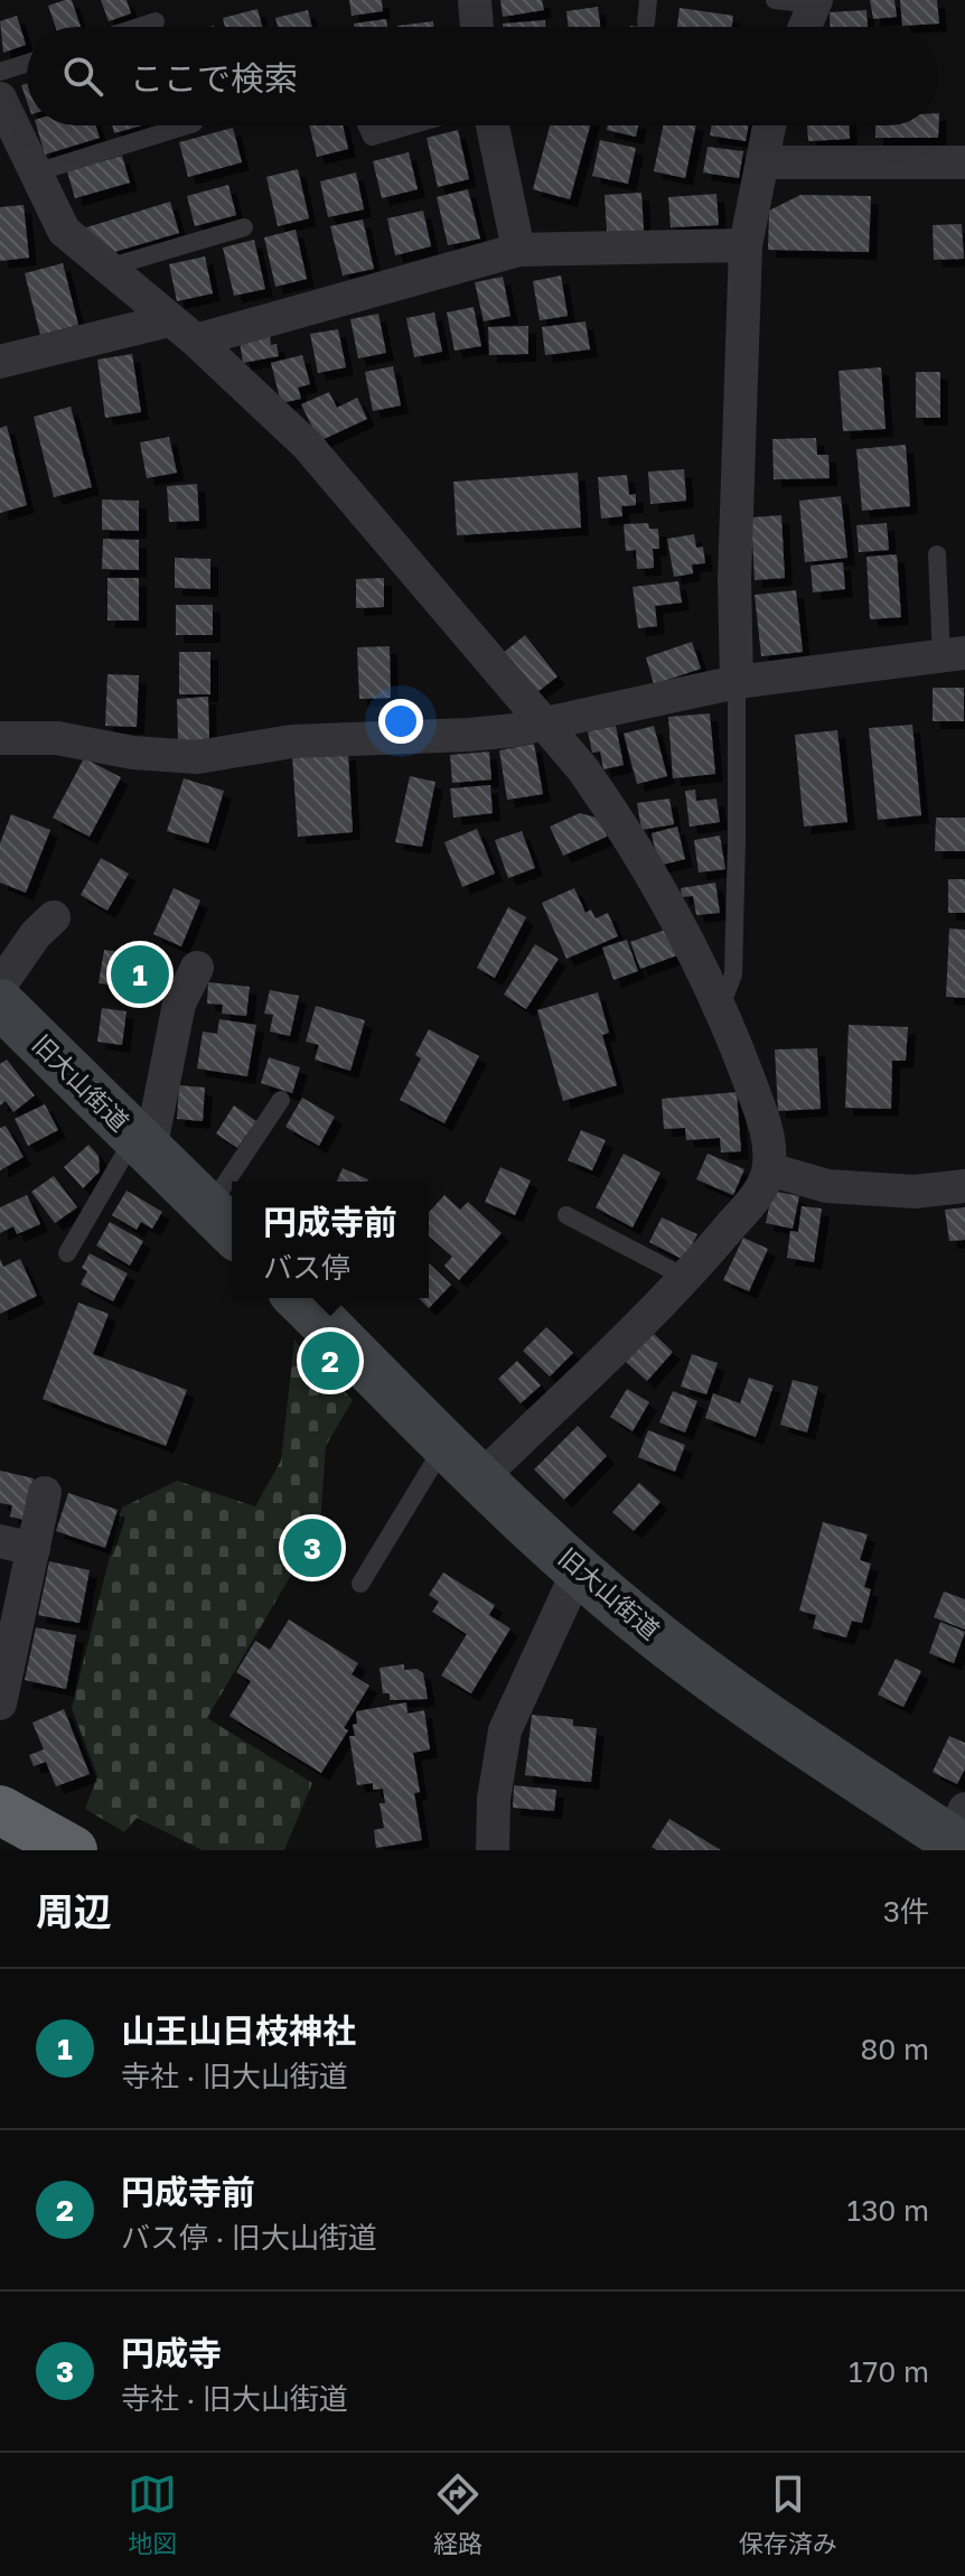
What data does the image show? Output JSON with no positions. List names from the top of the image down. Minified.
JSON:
{"streets":{"street":["旧大山街道"]},"page":{"search":"ここで検索","pins":["1","2","3"],"popup":["円成寺前","バス停"],"heading":["周辺","3件"],"list":[{"mark":"1","name":"山王山日枝神社","note":"寺社 · 旧大山街道","value":"80 m"},{"mark":"2","name":"円成寺前","note":"バス停 · 旧大山街道","value":"130 m"},{"mark":"3","name":"円成寺","note":"寺社 · 旧大山街道","value":"170 m"}],"nav":["地図","経路","保存済み"]}}
